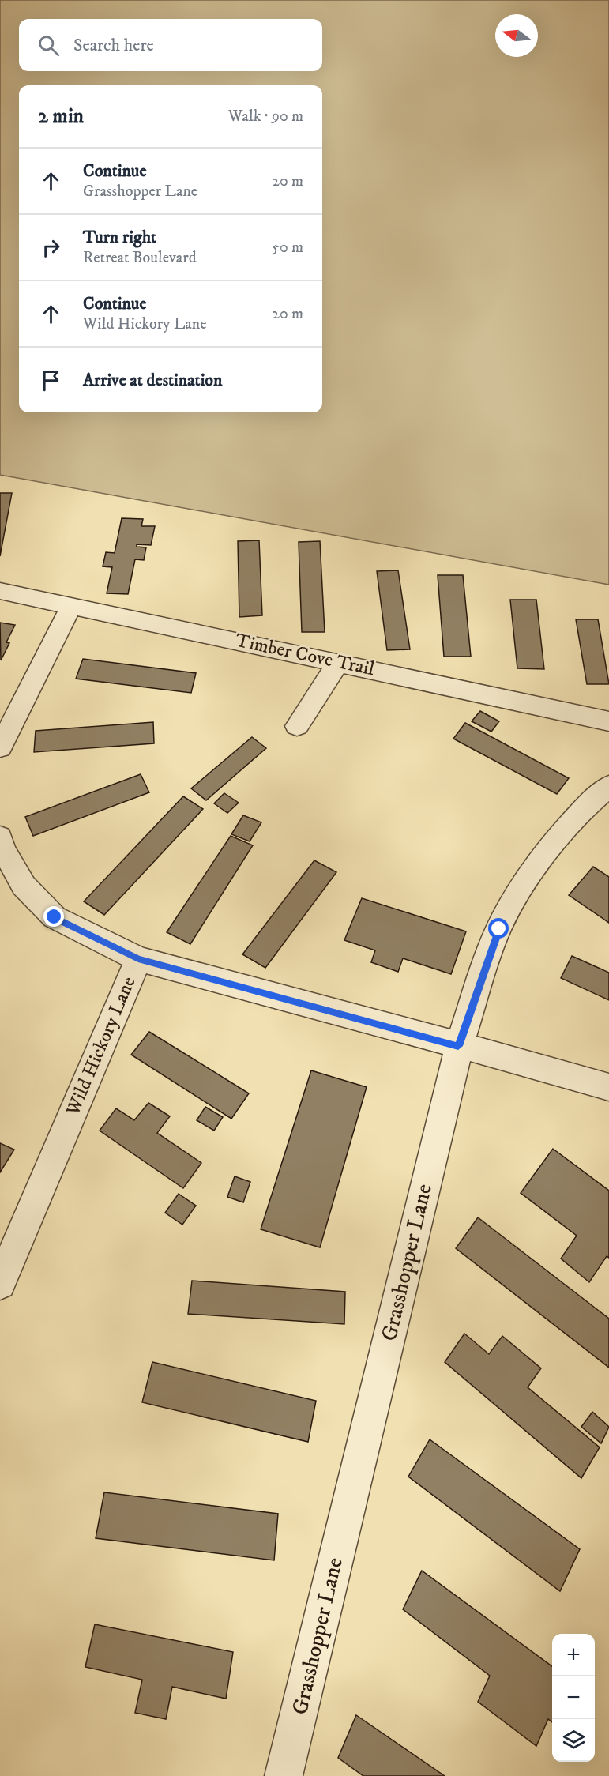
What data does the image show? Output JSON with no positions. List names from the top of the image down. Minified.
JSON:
{"streets":{"street":["Timber Cove Trail","Wild Hickory Lane","Grasshopper Lane"]},"north":"left","page":{"search":"Search here","heading":["2 min","Walk · 90 m"],"list":[["Continue","Grasshopper Lane","20 m"],["Turn right","Retreat Boulevard","50 m"],["Continue","Wild Hickory Lane","20 m"],"Arrive at destination"],"map_buttons":["+","−"]}}
